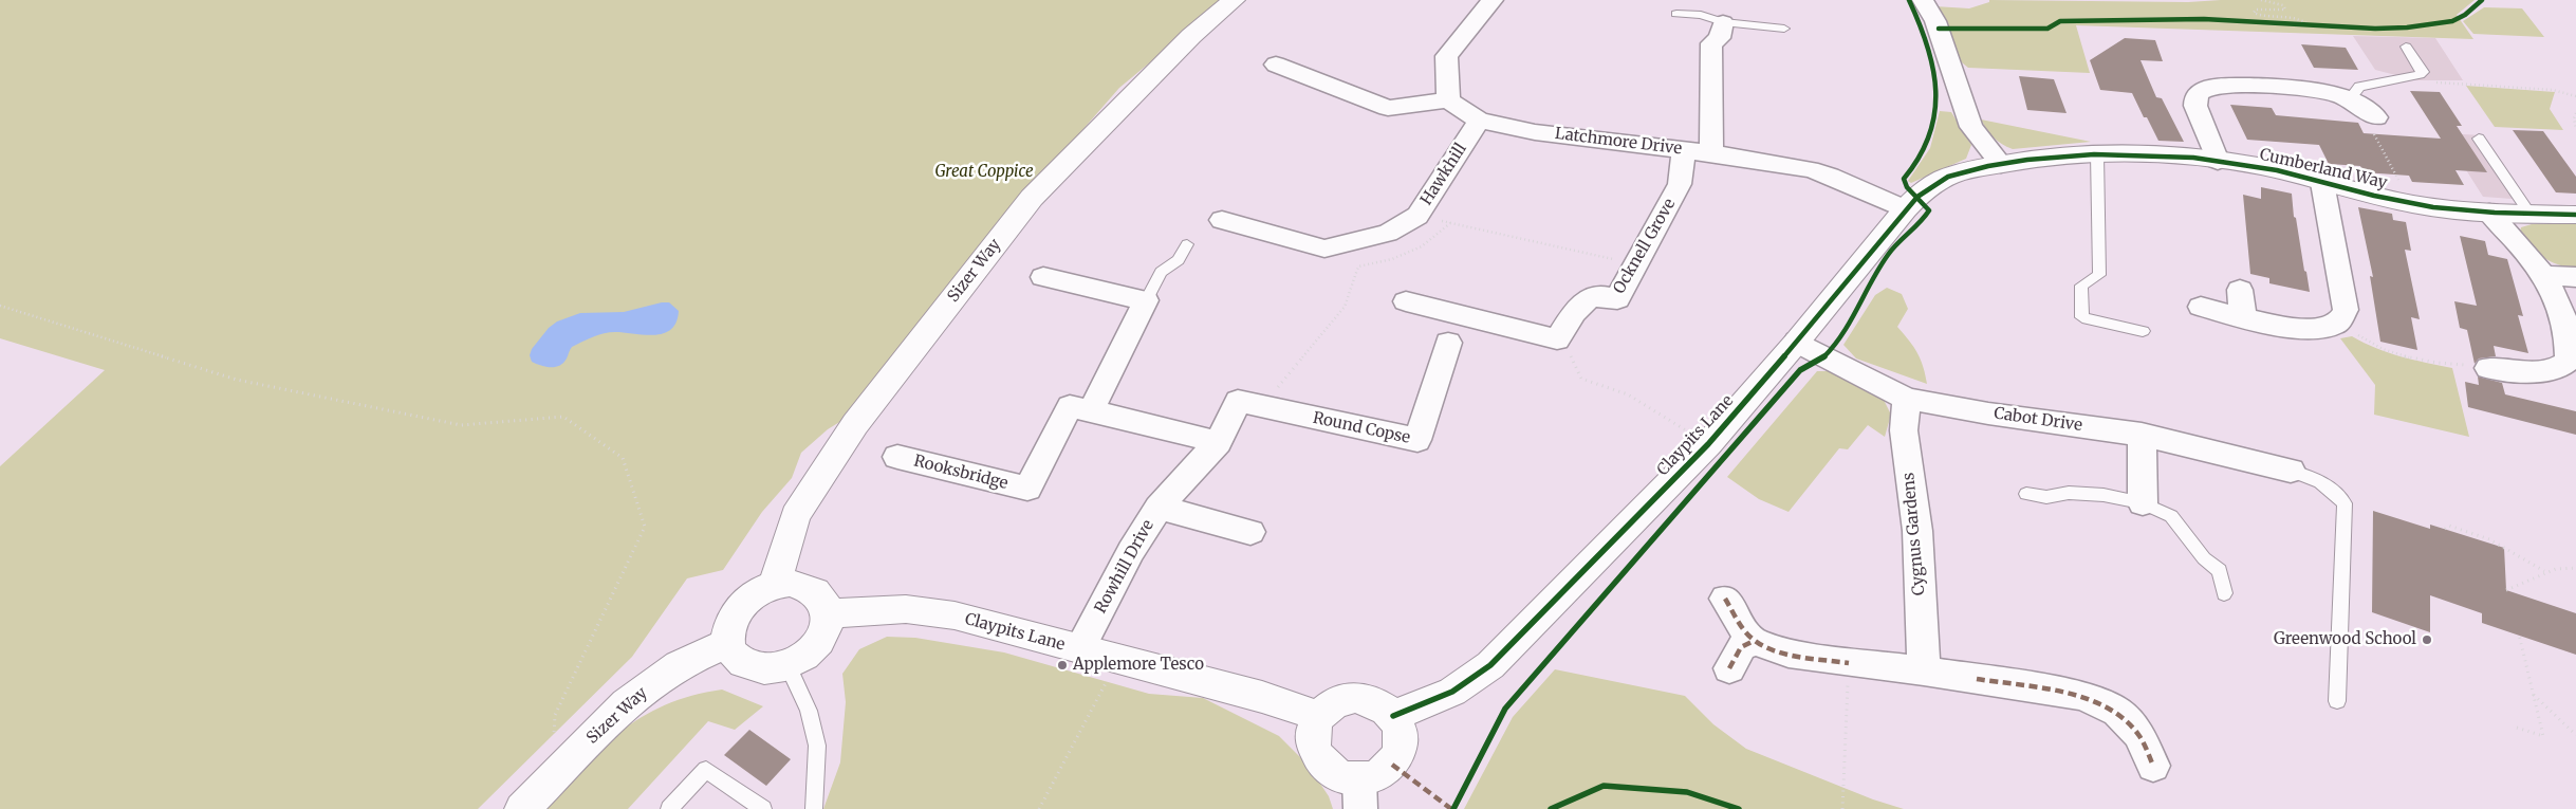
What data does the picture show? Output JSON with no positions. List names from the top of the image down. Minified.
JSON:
{"streets":{"street":["Latchmore Drive","Cumberland Way","Hawkhill","Ocknell Grove","Sizer Way","Cabot Drive","Round Copse","Claypits Lane","Rooksbridge","Cygnus Gardens","Rowhill Drive"]},"crossings":[["Latchmore Drive","Hawkhill"],["Latchmore Drive","Ocknell Grove"],["Latchmore Drive","Claypits Lane"],["Cumberland Way","Claypits Lane"],["Sizer Way","Claypits Lane"],["Cabot Drive","Claypits Lane"],["Cabot Drive","Cygnus Gardens"],["Round Copse","Rowhill Drive"],["Claypits Lane","Rowhill Drive"]],"parks":["Great Coppice"],"places":["Greenwood School","Applemore Tesco"]}
